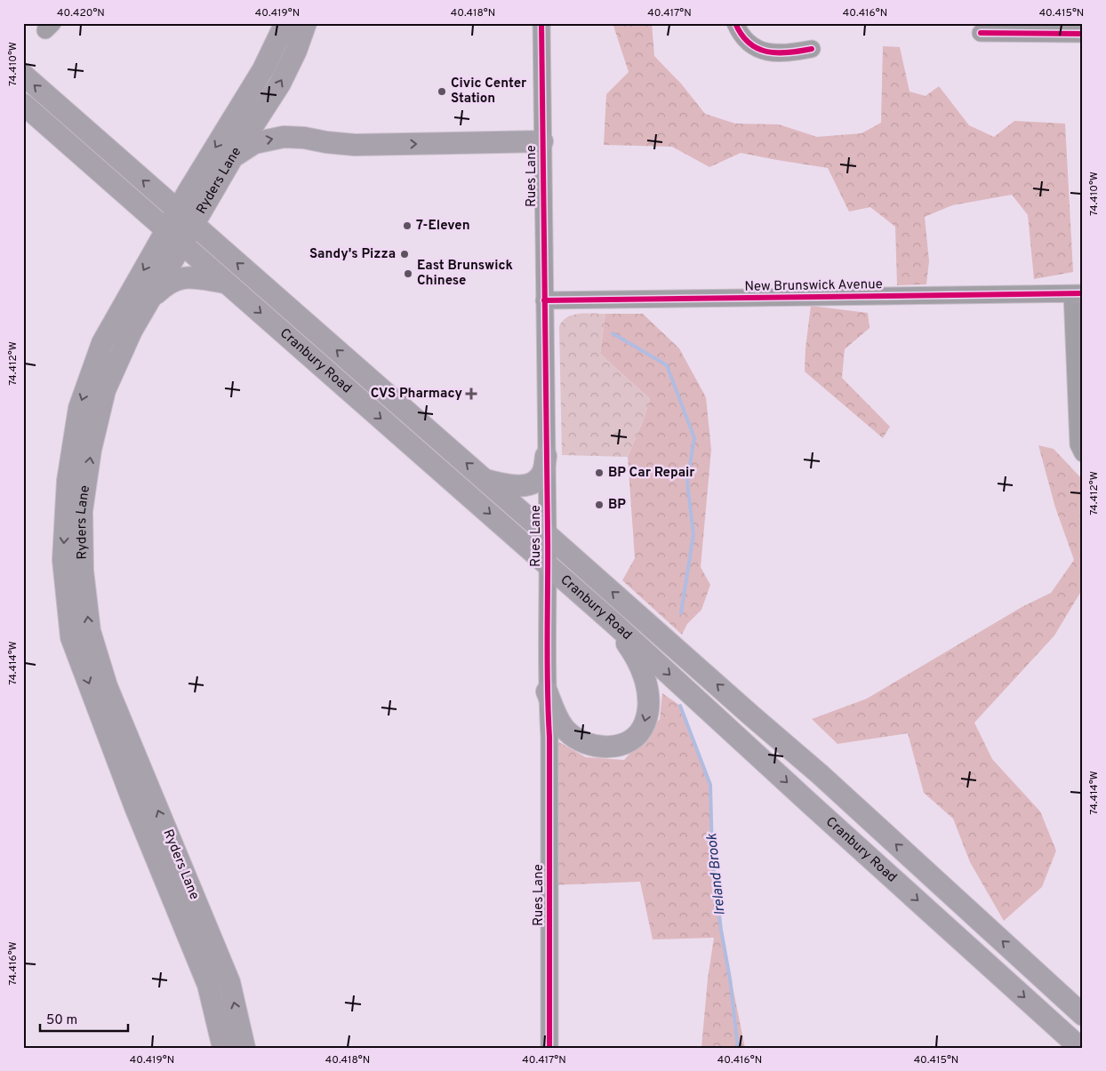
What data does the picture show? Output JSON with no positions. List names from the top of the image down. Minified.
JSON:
{"streets":{"main road":["Ryders Lane","Cranbury Road"],"street":["Rues Lane","New Brunswick Avenue"]},"crossings":[["Rues Lane","New Brunswick Avenue"],["Rues Lane","Cranbury Road"],["Ryders Lane","Cranbury Road"]],"water":["Ireland Brook"],"places":{"other":["Civic Center Station","7-Eleven","Sandy's Pizza","East Brunswick Chinese","BP Car Repair","BP"],"health":["CVS Pharmacy"]},"scale_bar":"50 m","coordinates":["40.420°N","40.419°N","40.418°N","40.417°N","40.416°N","40.415°N","74.410°W","74.412°W","74.414°W","74.416°W"]}
